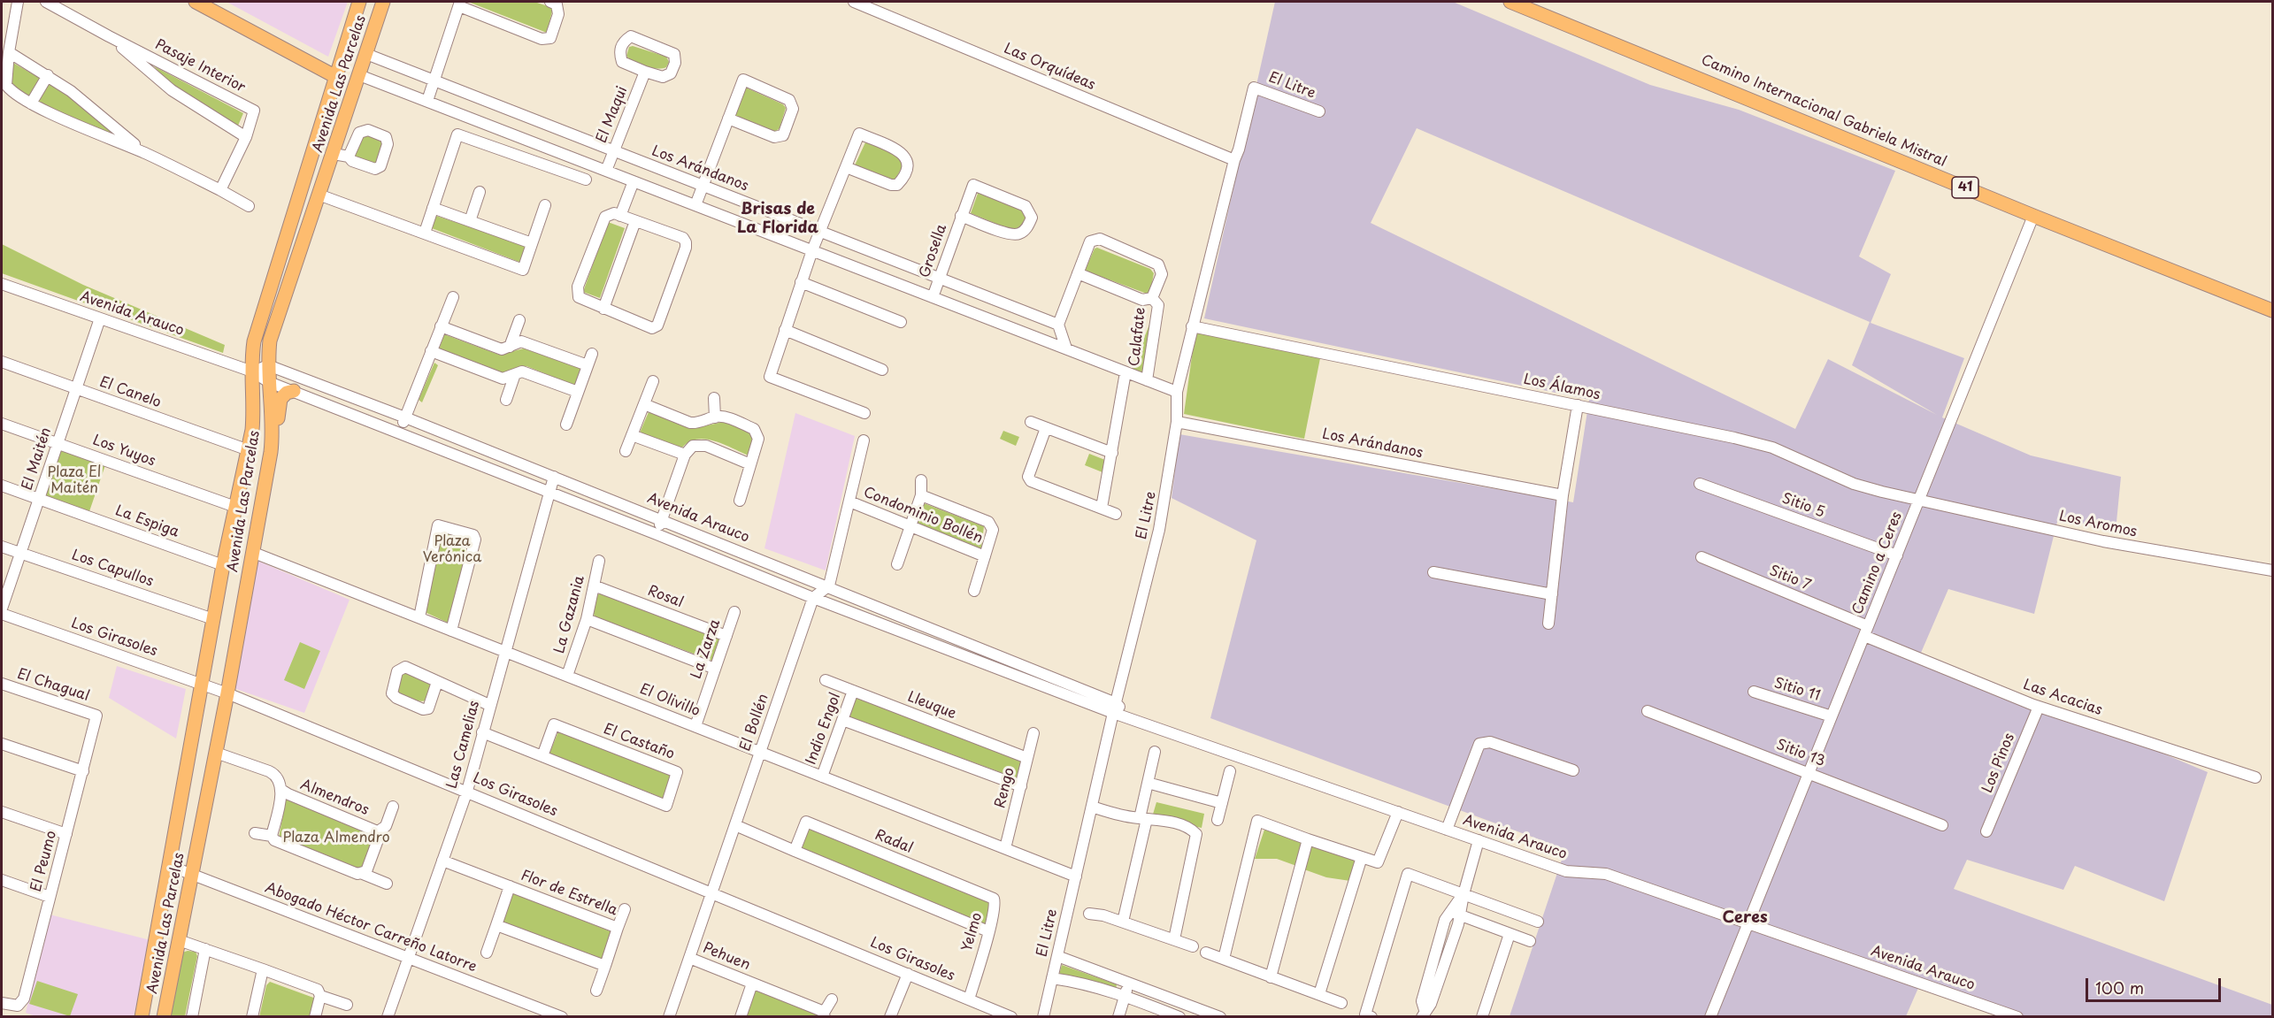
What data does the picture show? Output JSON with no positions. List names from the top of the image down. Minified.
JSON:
{"streets":{"main road":["Avenida Las Parcelas","Camino Internacional Gabriela Mistral","41"],"street":["Pasaje Interior","Las Orquídeas","El Litre","El Maqui","Los Arándanos","Grosella","Avenida Arauco","Calafate","Los Álamos","El Canelo","Los Yuyos","El Maitén","Sitio 5","Condominio Bollén","La Espiga","Los Aromos","Camino a Ceres","Los Capullos","Sitio 7","Rosal","La Gazania","Los Girasoles","La Zarza","El Chagual","Sitio 11","Las Acacias","El Olivillo","Lleuque","El Bollén","Indio Engol","El Castaño","Las Camelias","Sitio 13","Los Pinos","Rengo","Almendros","Radal","El Peumo","Flor de Estrella","Abogado Héctor Carreño Latorre","Yelmo","Pehuen"]},"crossings":[["Las Orquídeas","El Litre"],["Avenida Las Parcelas","Los Arándanos"],["Avenida Las Parcelas","Avenida Arauco"],["Avenida Las Parcelas","El Canelo"],["Avenida Las Parcelas","Los Yuyos"],["Avenida Las Parcelas","La Espiga"],["Avenida Las Parcelas","Los Capullos"],["Avenida Las Parcelas","Los Girasoles"],["Avenida Las Parcelas","El Olivillo"],["Avenida Las Parcelas","Almendros"],["Avenida Las Parcelas","Abogado Héctor Carreño Latorre"],["El Litre","Los Arándanos"],["El Litre","Avenida Arauco"],["El Litre","Los Álamos"],["El Litre","El Olivillo"],["Camino Internacional Gabriela Mistral","Camino a Ceres"],["El Maqui","Los Arándanos"],["Los Arándanos","Grosella"],["Los Arándanos","Calafate"],["Avenida Arauco","El Maitén"],["Avenida Arauco","Camino a Ceres"],["Avenida Arauco","El Bollén"],["Avenida Arauco","Las Camelias"],["Los Álamos","Los Aromos"],["Los Álamos","Camino a Ceres"],["El Canelo","El Maitén"],["Los Yuyos","El Maitén"],["El Maitén","La Espiga"],["El Maitén","Los Capullos"],["Sitio 5","Camino a Ceres"],["Los Aromos","Camino a Ceres"],["Camino a Ceres","Sitio 7"],["Camino a Ceres","Sitio 11"],["Camino a Ceres","Las Acacias"],["Camino a Ceres","Sitio 13"],["Sitio 7","Las Acacias"],["Rosal","La Gazania"],["Rosal","La Zarza"],["La Gazania","El Olivillo"],["Los Girasoles","El Bollén"],["Los Girasoles","Las Camelias"],["Los Girasoles","Yelmo"],["La Zarza","El Olivillo"],["El Chagual","El Peumo"],["Las Acacias","Los Pinos"],["El Olivillo","El Bollén"],["El Olivillo","Indio Engol"],["El Olivillo","Las Camelias"],["El Olivillo","Rengo"],["Lleuque","Indio Engol"],["Lleuque","Rengo"],["El Bollén","Pehuen"],["El Castaño","Las Camelias"],["Las Camelias","Flor de Estrella"],["Las Camelias","Abogado Héctor Carreño Latorre"],["Radal","Yelmo"]],"districts":["Brisas de La Florida","Ceres"],"parks":["Plaza El Maitén","Plaza Verónica","Plaza Almendro"],"scale_bar":"100 m"}
